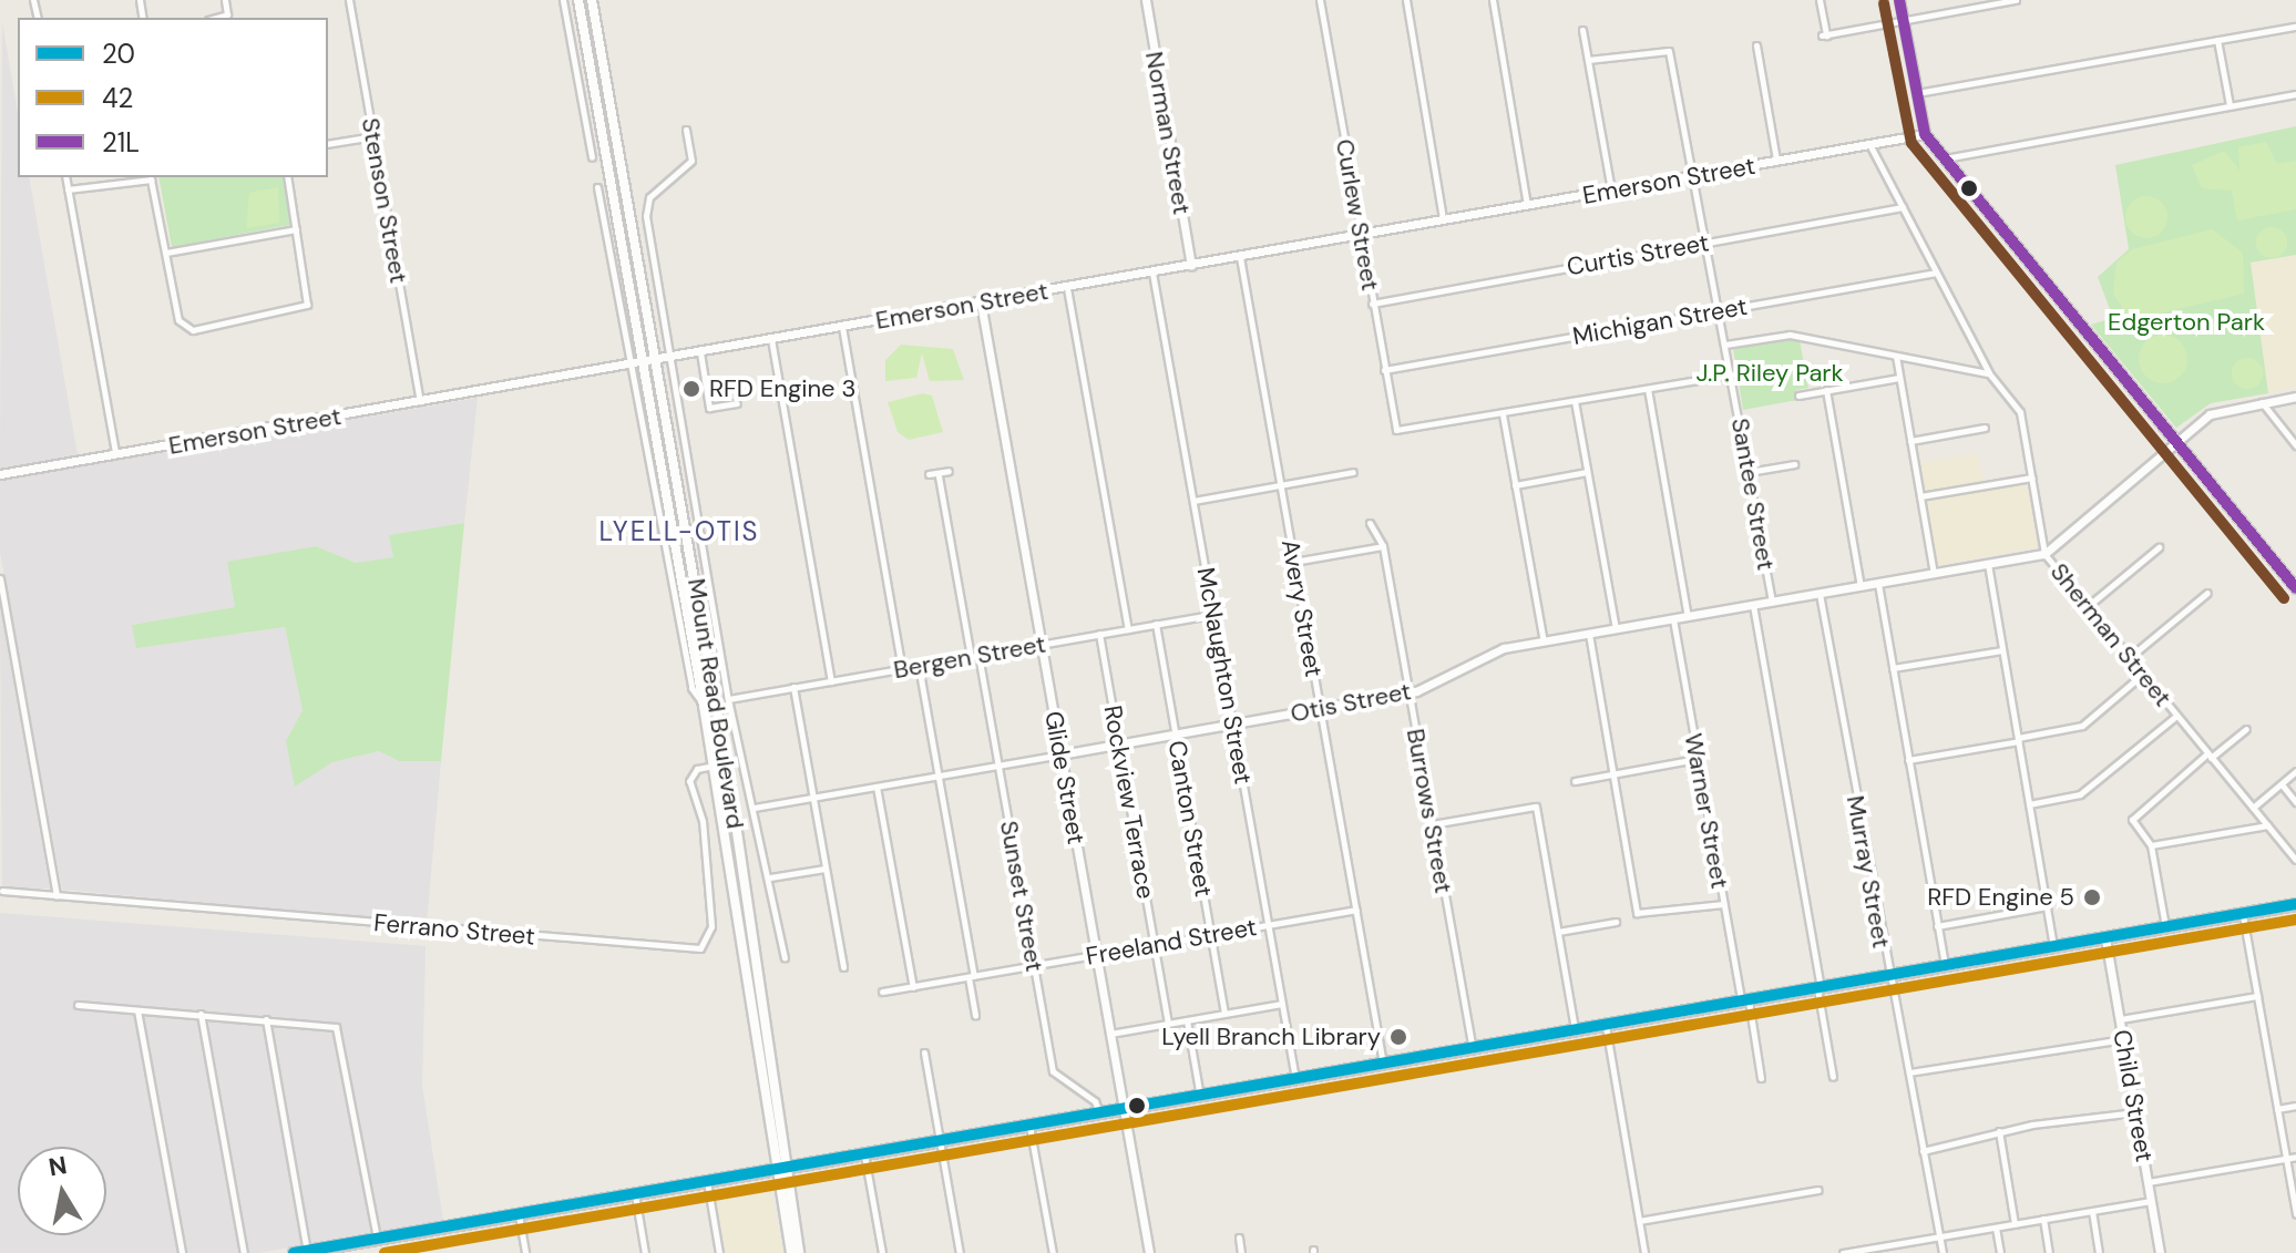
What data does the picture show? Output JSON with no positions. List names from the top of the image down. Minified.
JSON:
{"streets":{"main road":["Mount Read Boulevard"],"street":["Norman Street","Emerson Street","Stenson Street","Curlew Street","Curtis Street","Michigan Street","Santee Street","Avery Street","Sherman Street","Bergen Street","McNaughton Street","Otis Street","Glide Street","Rockview Terrace","Burrows Street","Warner Street","Canton Street","Murray Street","Sunset Street","Ferrano Street","Freeland Street","Child Street"]},"crossings":[["Norman Street","Emerson Street"],["Emerson Street","Stenson Street"],["Emerson Street","Curlew Street"],["Emerson Street","Santee Street"],["Emerson Street","Avery Street"],["Emerson Street","Sherman Street"],["Emerson Street","McNaughton Street"],["Emerson Street","Mount Read Boulevard"],["Emerson Street","Glide Street"],["Curlew Street","Curtis Street"],["Curlew Street","Michigan Street"],["Curtis Street","Santee Street"],["Curtis Street","Sherman Street"],["Michigan Street","Santee Street"],["Michigan Street","Sherman Street"],["Santee Street","Otis Street"],["Avery Street","Otis Street"],["Avery Street","Freeland Street"],["Sherman Street","Otis Street"],["Bergen Street","McNaughton Street"],["Bergen Street","Mount Read Boulevard"],["Bergen Street","Glide Street"],["Bergen Street","Rockview Terrace"],["Bergen Street","Canton Street"],["Bergen Street","Sunset Street"],["McNaughton Street","Otis Street"],["McNaughton Street","Freeland Street"],["Otis Street","Mount Read Boulevard"],["Otis Street","Glide Street"],["Otis Street","Rockview Terrace"],["Otis Street","Burrows Street"],["Otis Street","Warner Street"],["Otis Street","Canton Street"],["Otis Street","Murray Street"],["Otis Street","Sunset Street"],["Mount Read Boulevard","Ferrano Street"],["Glide Street","Freeland Street"],["Rockview Terrace","Freeland Street"],["Canton Street","Freeland Street"],["Sunset Street","Freeland Street"]],"districts":["LYELL-OTIS"],"parks":["Edgerton Park","J.P. Riley Park"],"places":["RFD Engine 3","RFD Engine 5","Lyell Branch Library"],"lines":["transit line 21L","transit line 20","transit line 42"],"legend":["20","42","21L"],"north":"top"}
